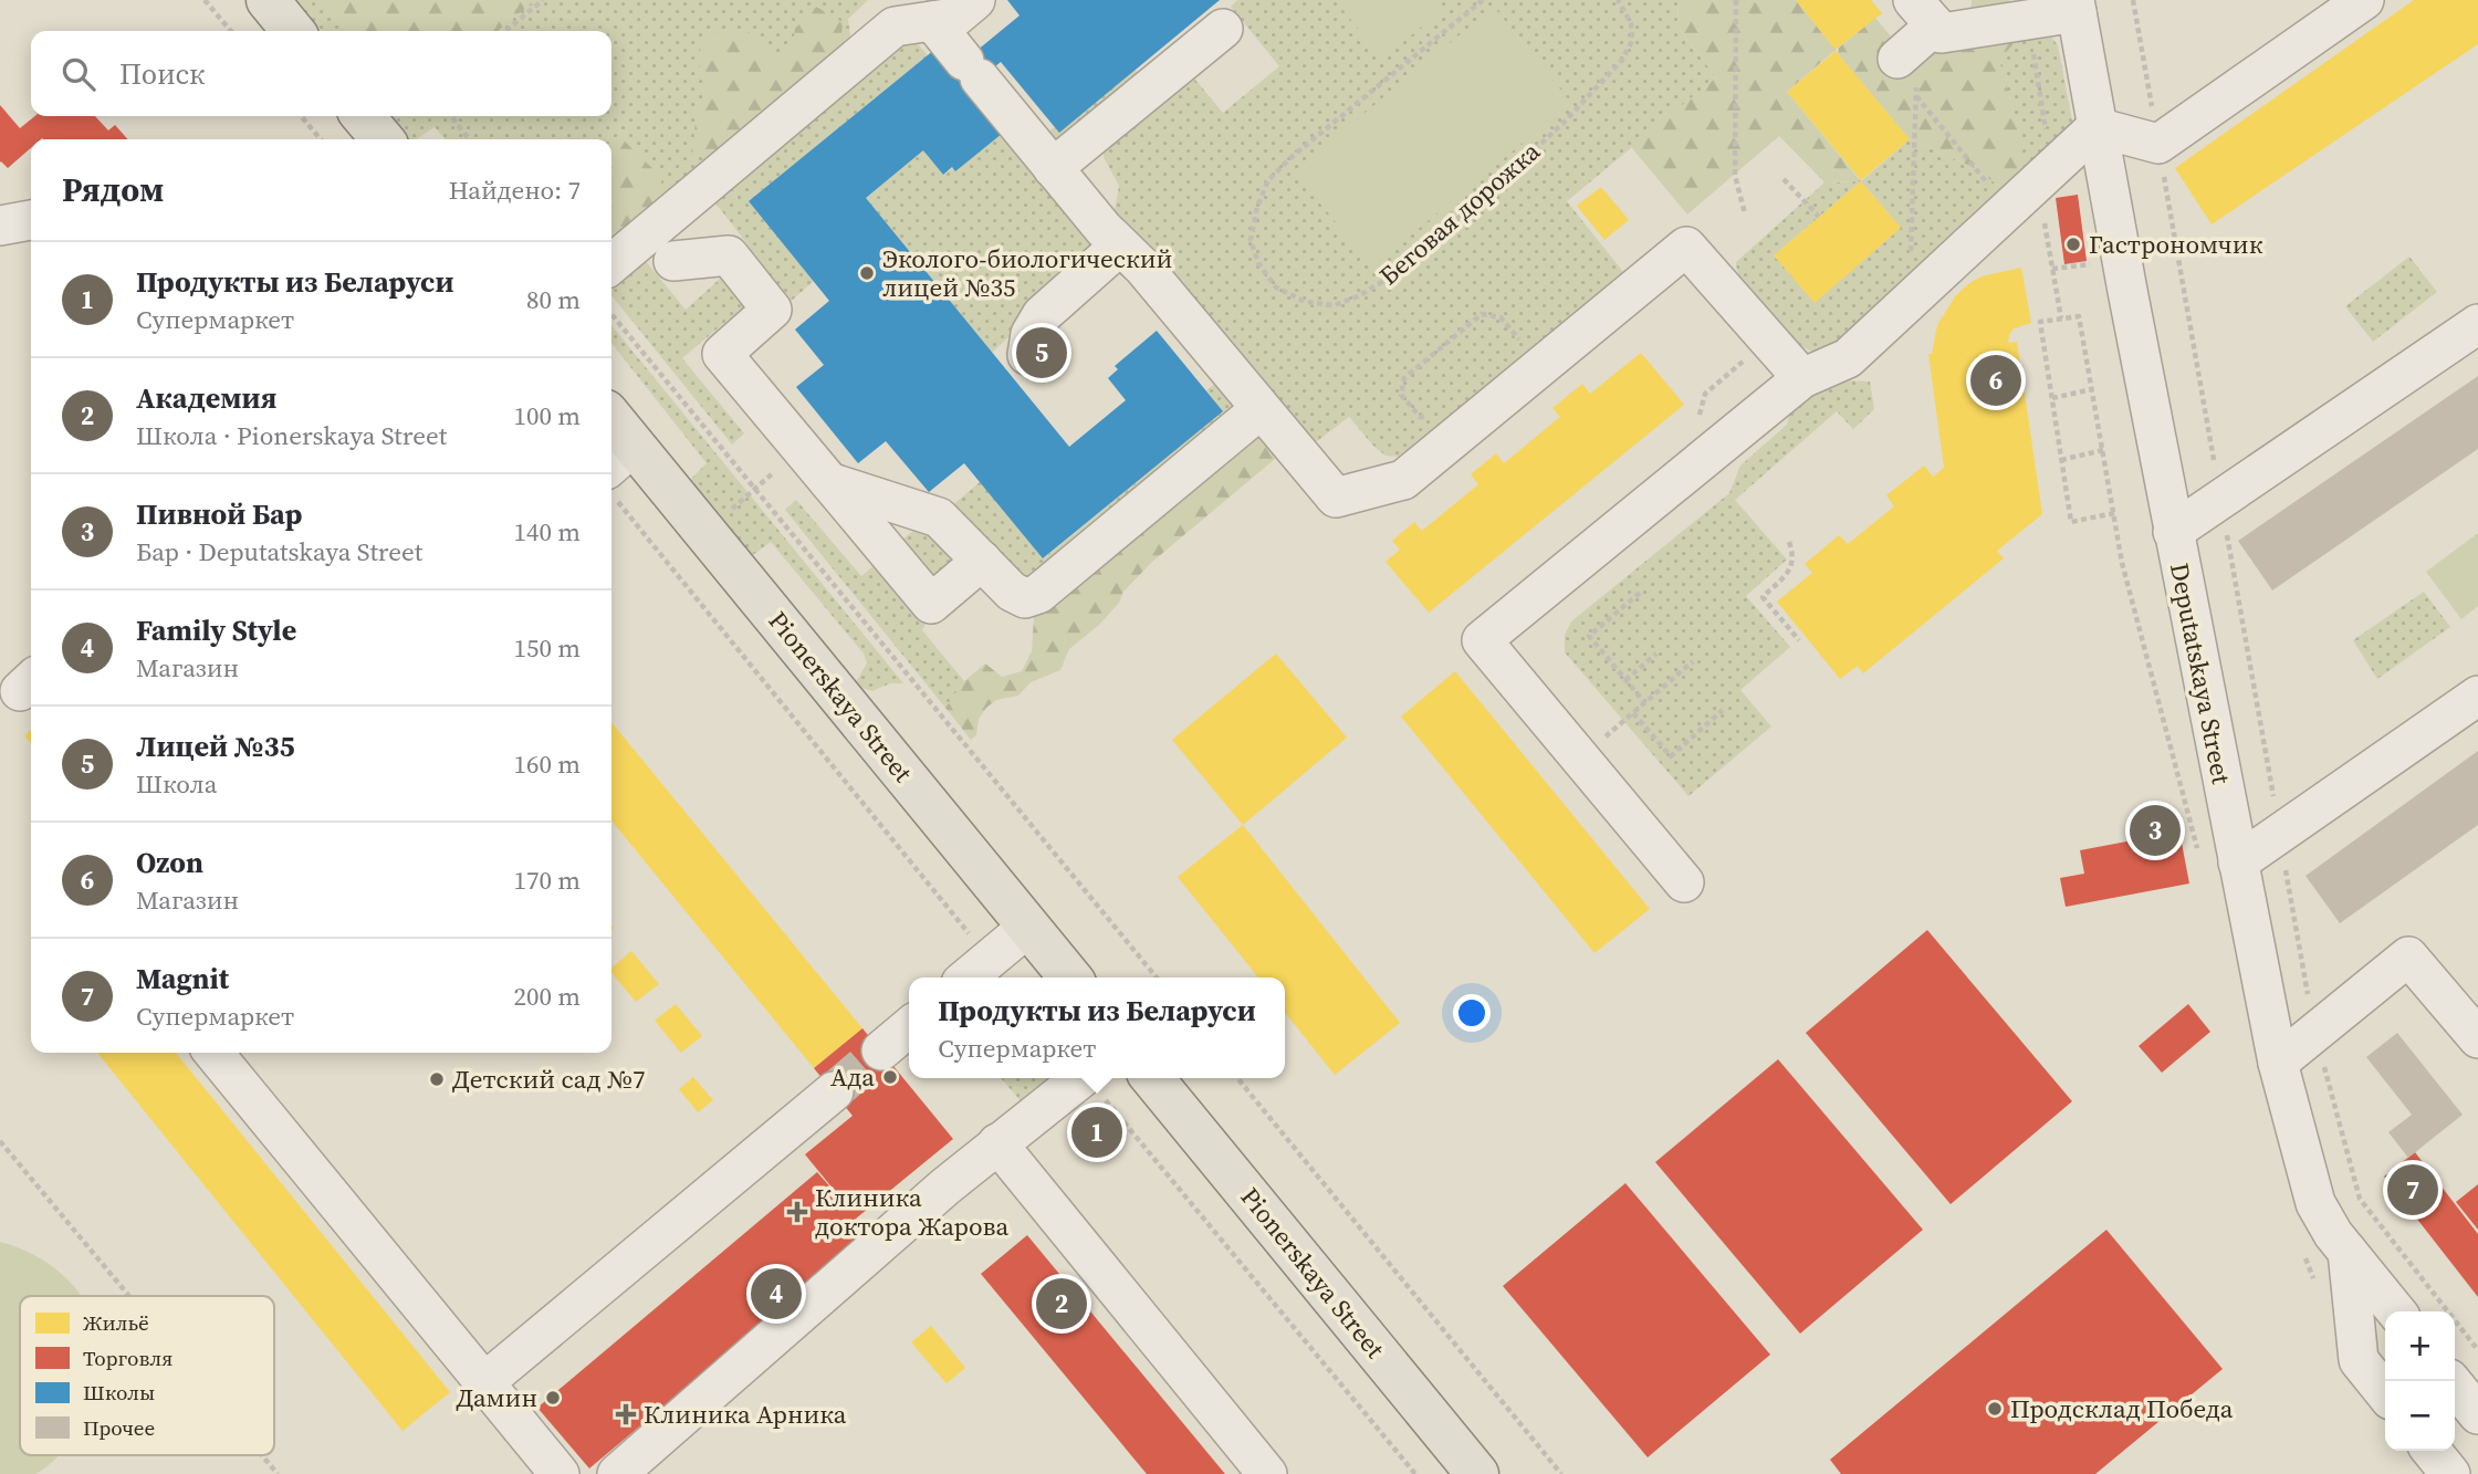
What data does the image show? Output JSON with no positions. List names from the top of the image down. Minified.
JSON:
{"streets":{"main road":["Pionerskaya Street"],"street":["Deputatskaya Street"],"path":["Беговая дорожка"]},"places":{"other":["Гастрономчик","Эколого-биологический лицей №35","Ада","Детский сад №7","Дамин","Продсклад Победа"],"health":["Клиника доктора Жарова","Клиника Арника"]},"legend":["Жильё","Торговля","Школы","Прочее"],"page":{"search":"Поиск","heading":["Рядом","Найдено: 7"],"list":[{"mark":"1","name":"Продукты из Беларуси","note":"Супермаркет","value":"80 m"},{"mark":"2","name":"Академия","note":"Школа · Pionerskaya Street","value":"100 m"},{"mark":"3","name":"Пивной Бар","note":"Бар · Deputatskaya Street","value":"140 m"},{"mark":"4","name":"Family Style","note":"Магазин","value":"150 m"},{"mark":"5","name":"Лицей №35","note":"Школа","value":"160 m"},{"mark":"6","name":"Ozon","note":"Магазин","value":"170 m"},{"mark":"7","name":"Magnit","note":"Супермаркет","value":"200 m"}],"pins":["5","6","3","1","7","4","2"],"popup":["Продукты из Беларуси","Супермаркет"],"map_buttons":["+","−"]}}
